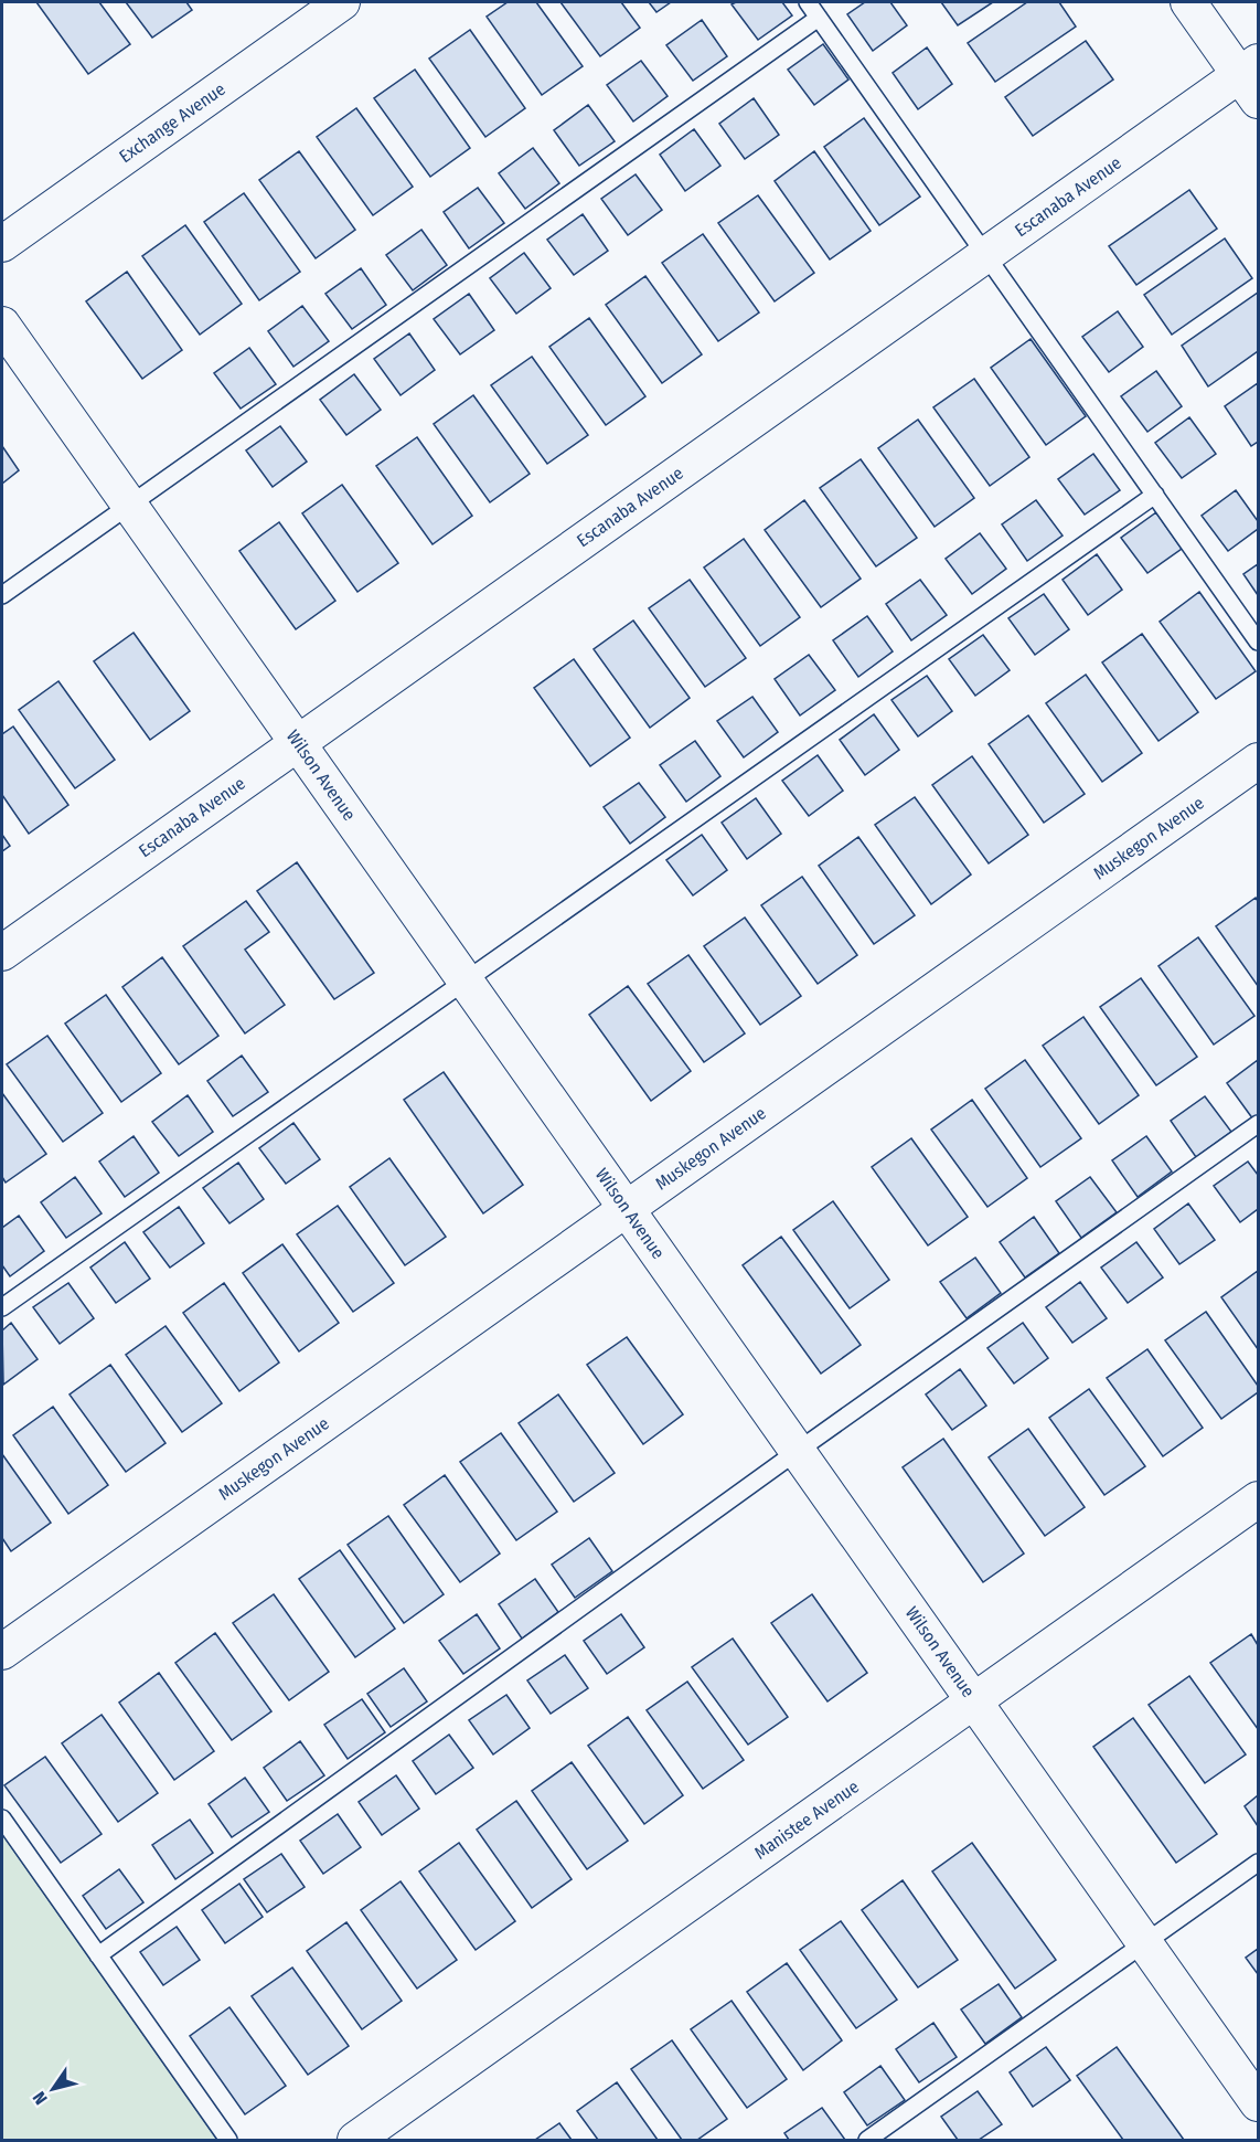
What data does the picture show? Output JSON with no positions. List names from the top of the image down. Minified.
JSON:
{"streets":{"street":["Exchange Avenue","Escanaba Avenue","Wilson Avenue","Muskegon Avenue","Manistee Avenue"]},"crossings":[["Escanaba Avenue","Wilson Avenue"],["Wilson Avenue","Muskegon Avenue"],["Wilson Avenue","Manistee Avenue"]],"north":"bottom left"}
